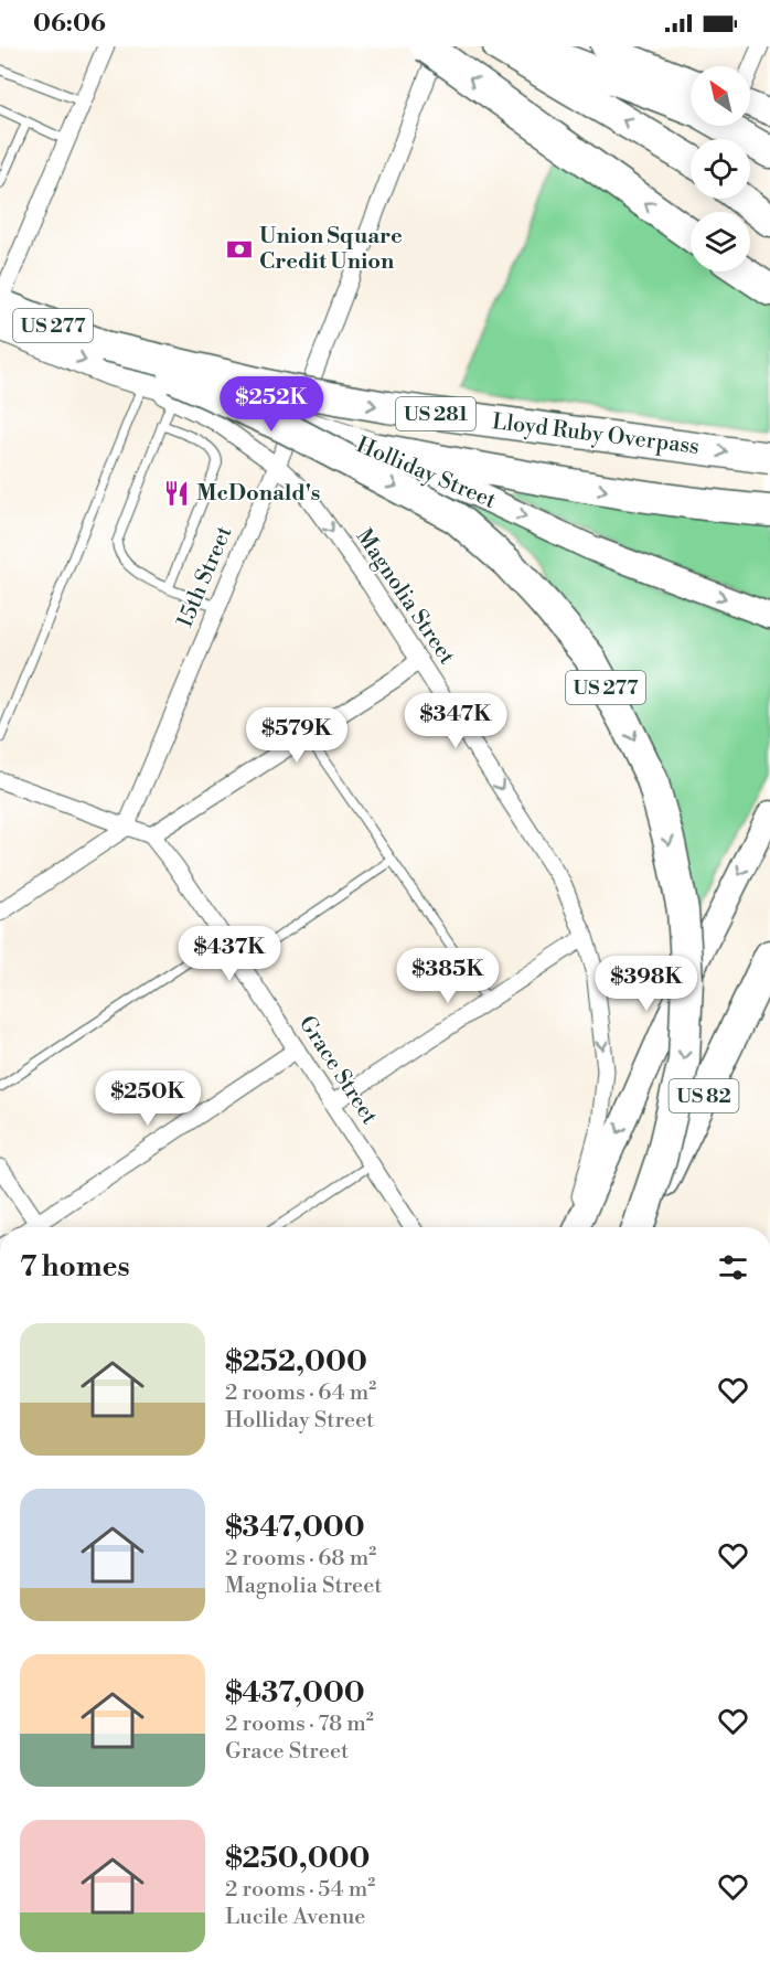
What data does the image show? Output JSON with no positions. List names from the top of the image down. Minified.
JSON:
{"streets":{"highway":["US 277","US 281","Lloyd Ruby Overpass","US 82"],"main road":["Holliday Street"],"street":["15th Street","Magnolia Street","Grace Street"]},"crossings":[["US 277","Lloyd Ruby Overpass"],["US 277","Holliday Street"],["US 277","Magnolia Street"],["Lloyd Ruby Overpass","Holliday Street"],["Lloyd Ruby Overpass","Magnolia Street"],["Holliday Street","15th Street"],["Holliday Street","Magnolia Street"],["15th Street","Magnolia Street"]],"one_way":["Holliday Street","Magnolia Street"],"places":{"bank":["Union Square Credit Union"],"restaurant":["McDonald's"]},"north":"top left","page":{"status":"06:06","price":["$252K","$347K","$579K","$437K","$385K","$398K","$250K"],"heading":"7 homes","list":[{"name":"$252,000","note":"2 rooms · 64 m² · Holliday Street"},{"name":"$347,000","note":"2 rooms · 68 m² · Magnolia Street"},{"name":"$437,000","note":"2 rooms · 78 m² · Grace Street"},{"name":"$250,000","note":"2 rooms · 54 m² · Lucile Avenue"}]}}
